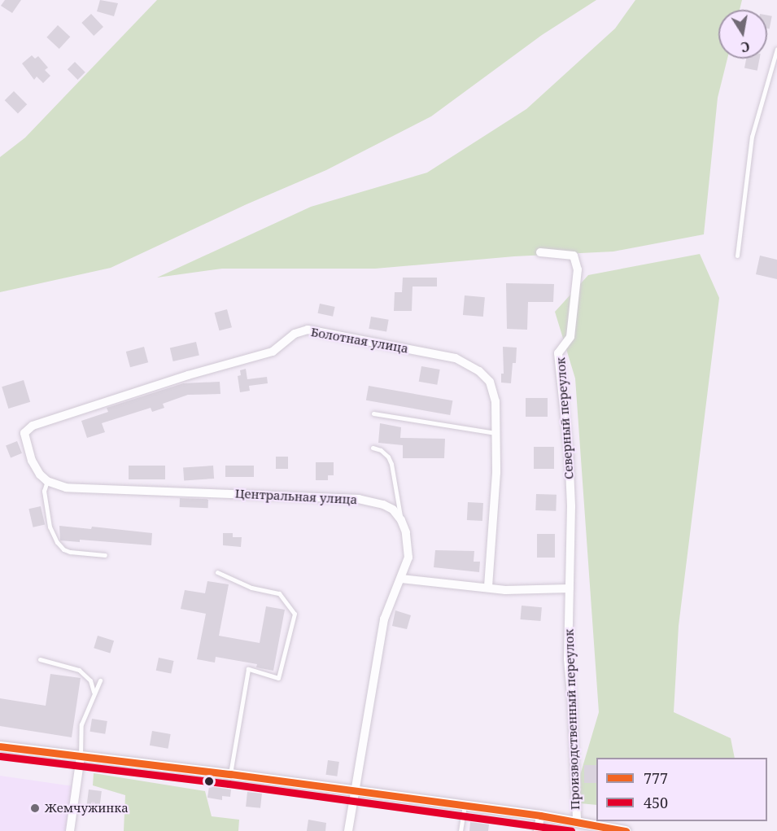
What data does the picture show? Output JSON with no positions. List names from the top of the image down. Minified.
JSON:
{"streets":{"street":["Болотная улица","Северный переулок","Центральная улица","Производственный переулок"]},"crossings":[["Болотная улица","Центральная улица"],["Северный переулок","Производственный переулок"]],"places":["Жемчужинка"],"lines":["transit line 777","transit line 450"],"legend":["777","450"],"north":"bottom"}
